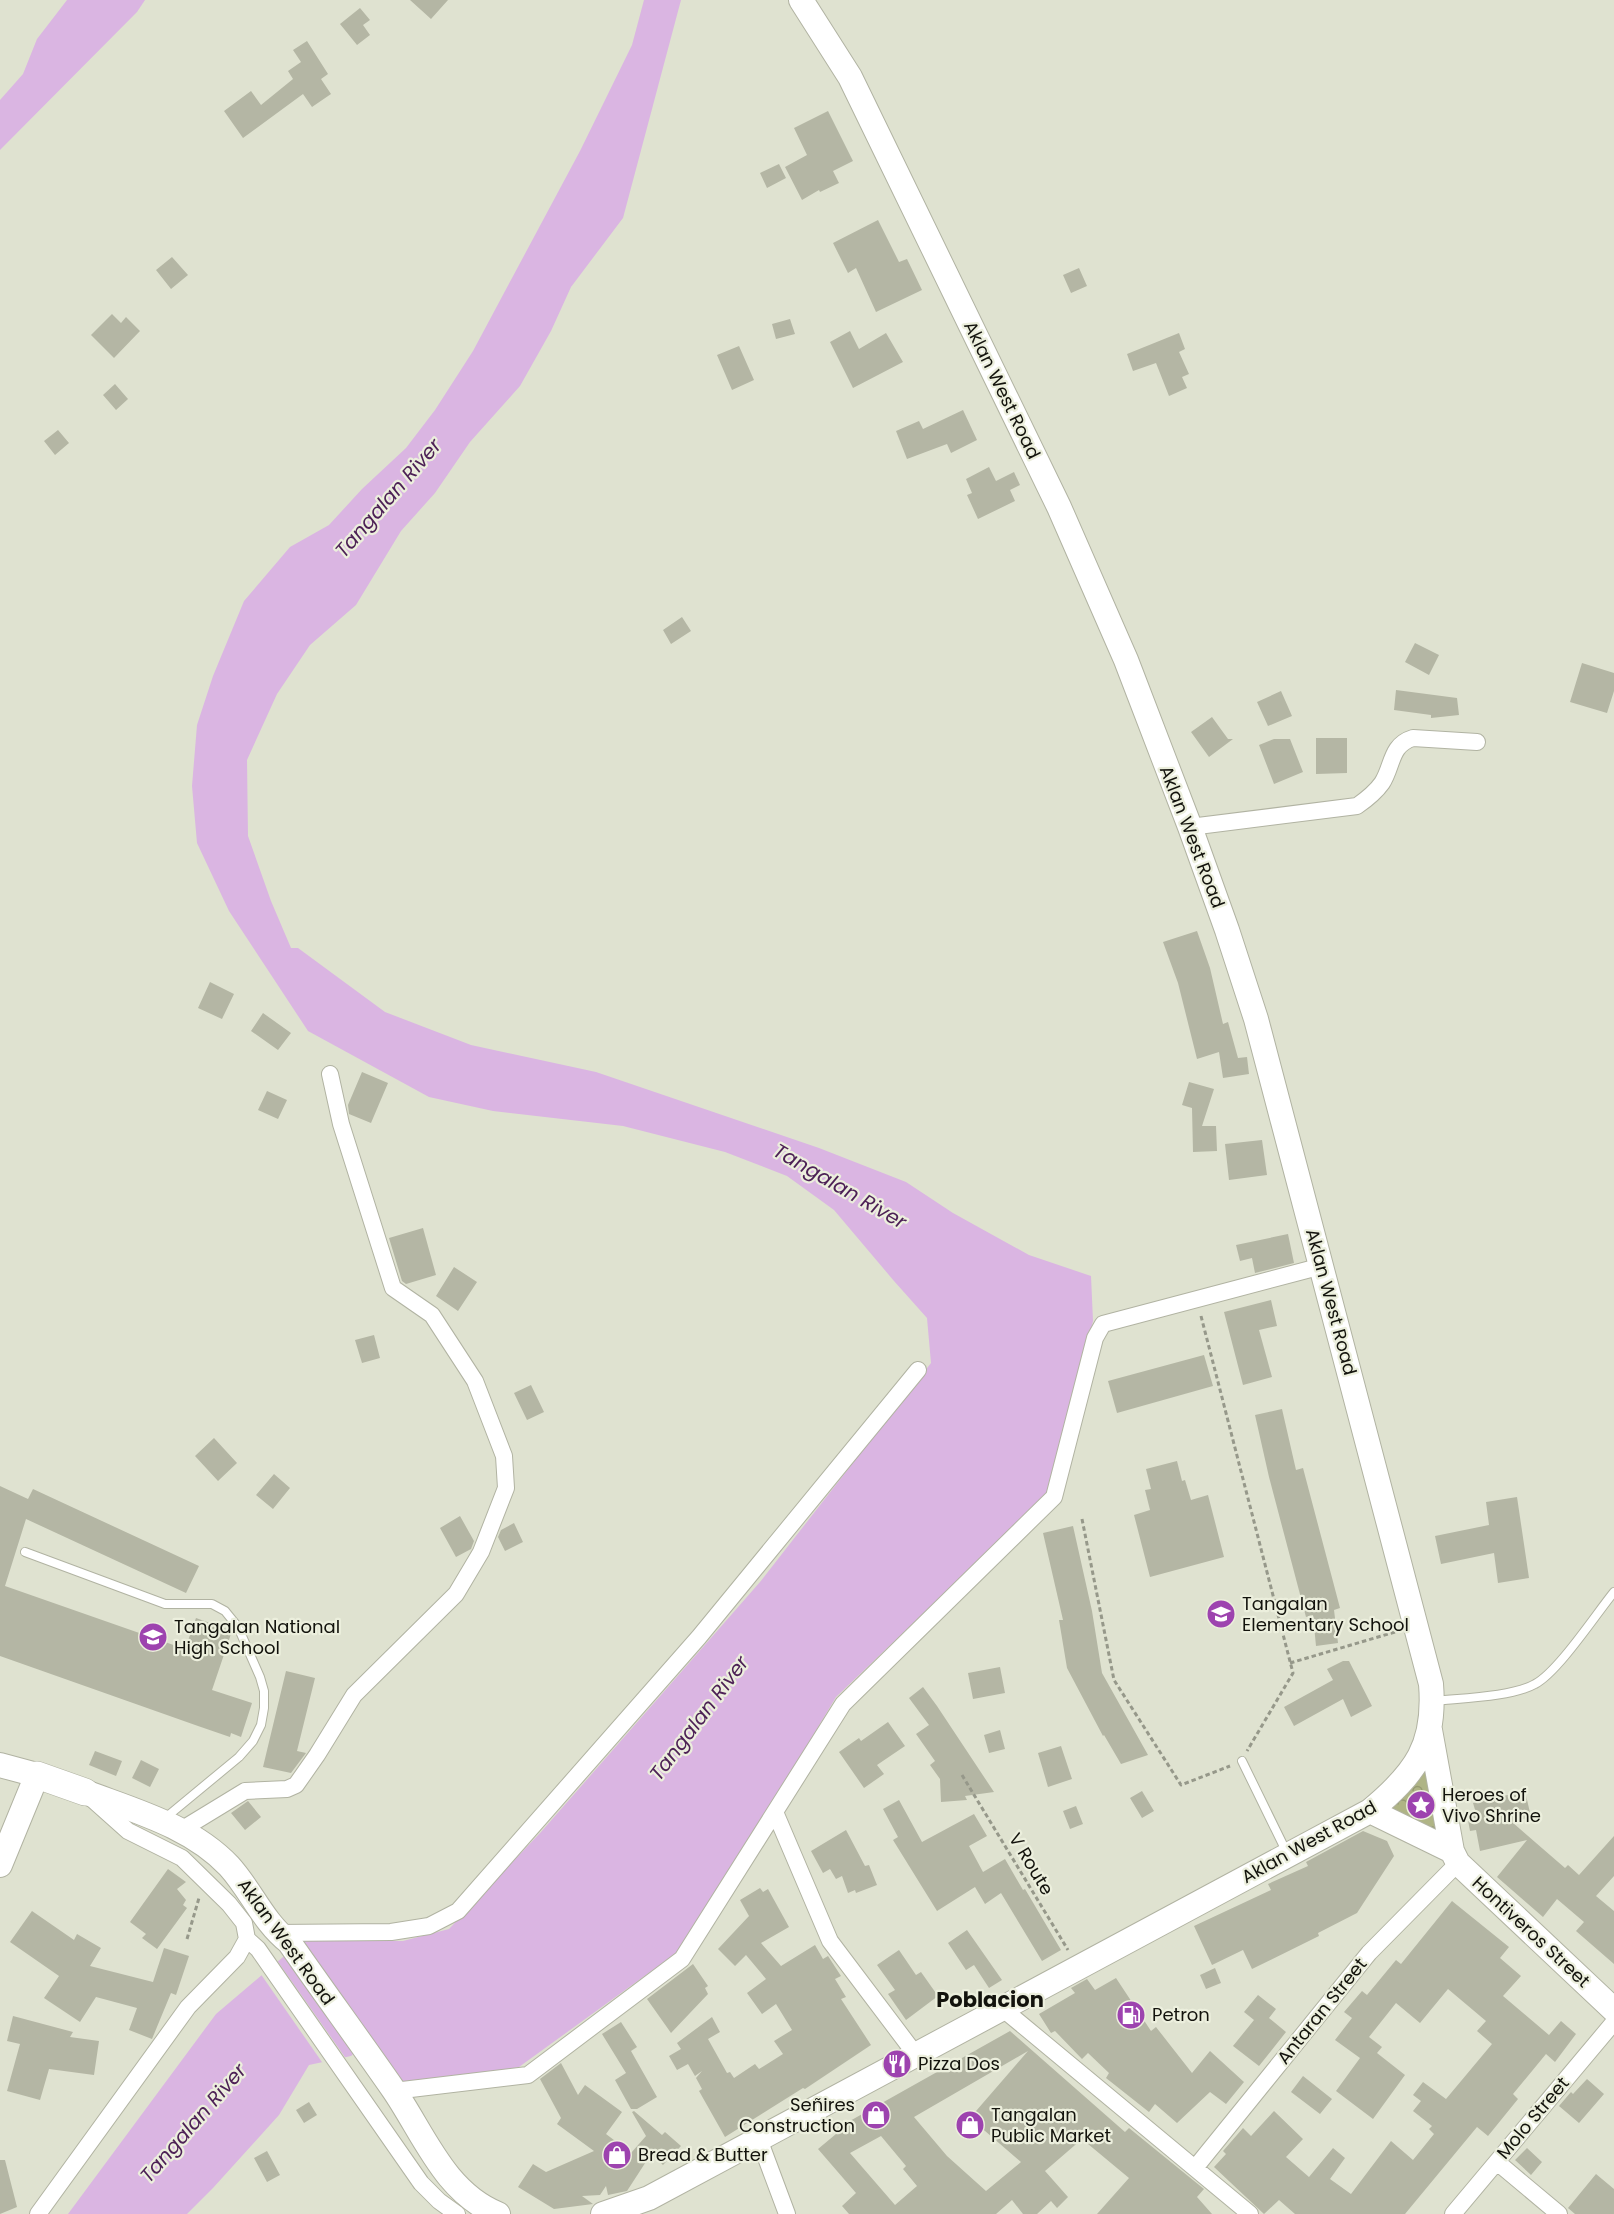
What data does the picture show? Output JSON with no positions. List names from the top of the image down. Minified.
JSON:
{"streets":{"main road":["Aklan West Road","Hontiveros Street"],"street":["Antaran Street","Molo Street"],"path":["V Route"]},"crossings":[["Aklan West Road","V Route"],["Aklan West Road","Hontiveros Street"],["Hontiveros Street","Antaran Street"]],"districts":["Poblacion"],"water":["Tangalan River"],"places":{"school or university":["Tangalan Elementary School","Tangalan National High School"],"place":["Heroes of Vivo Shrine"],"fuel station":["Petron"],"restaurant":["Pizza Dos"],"shop":["Señires Construction","Tangalan Public Market","Bread & Butter"]}}
